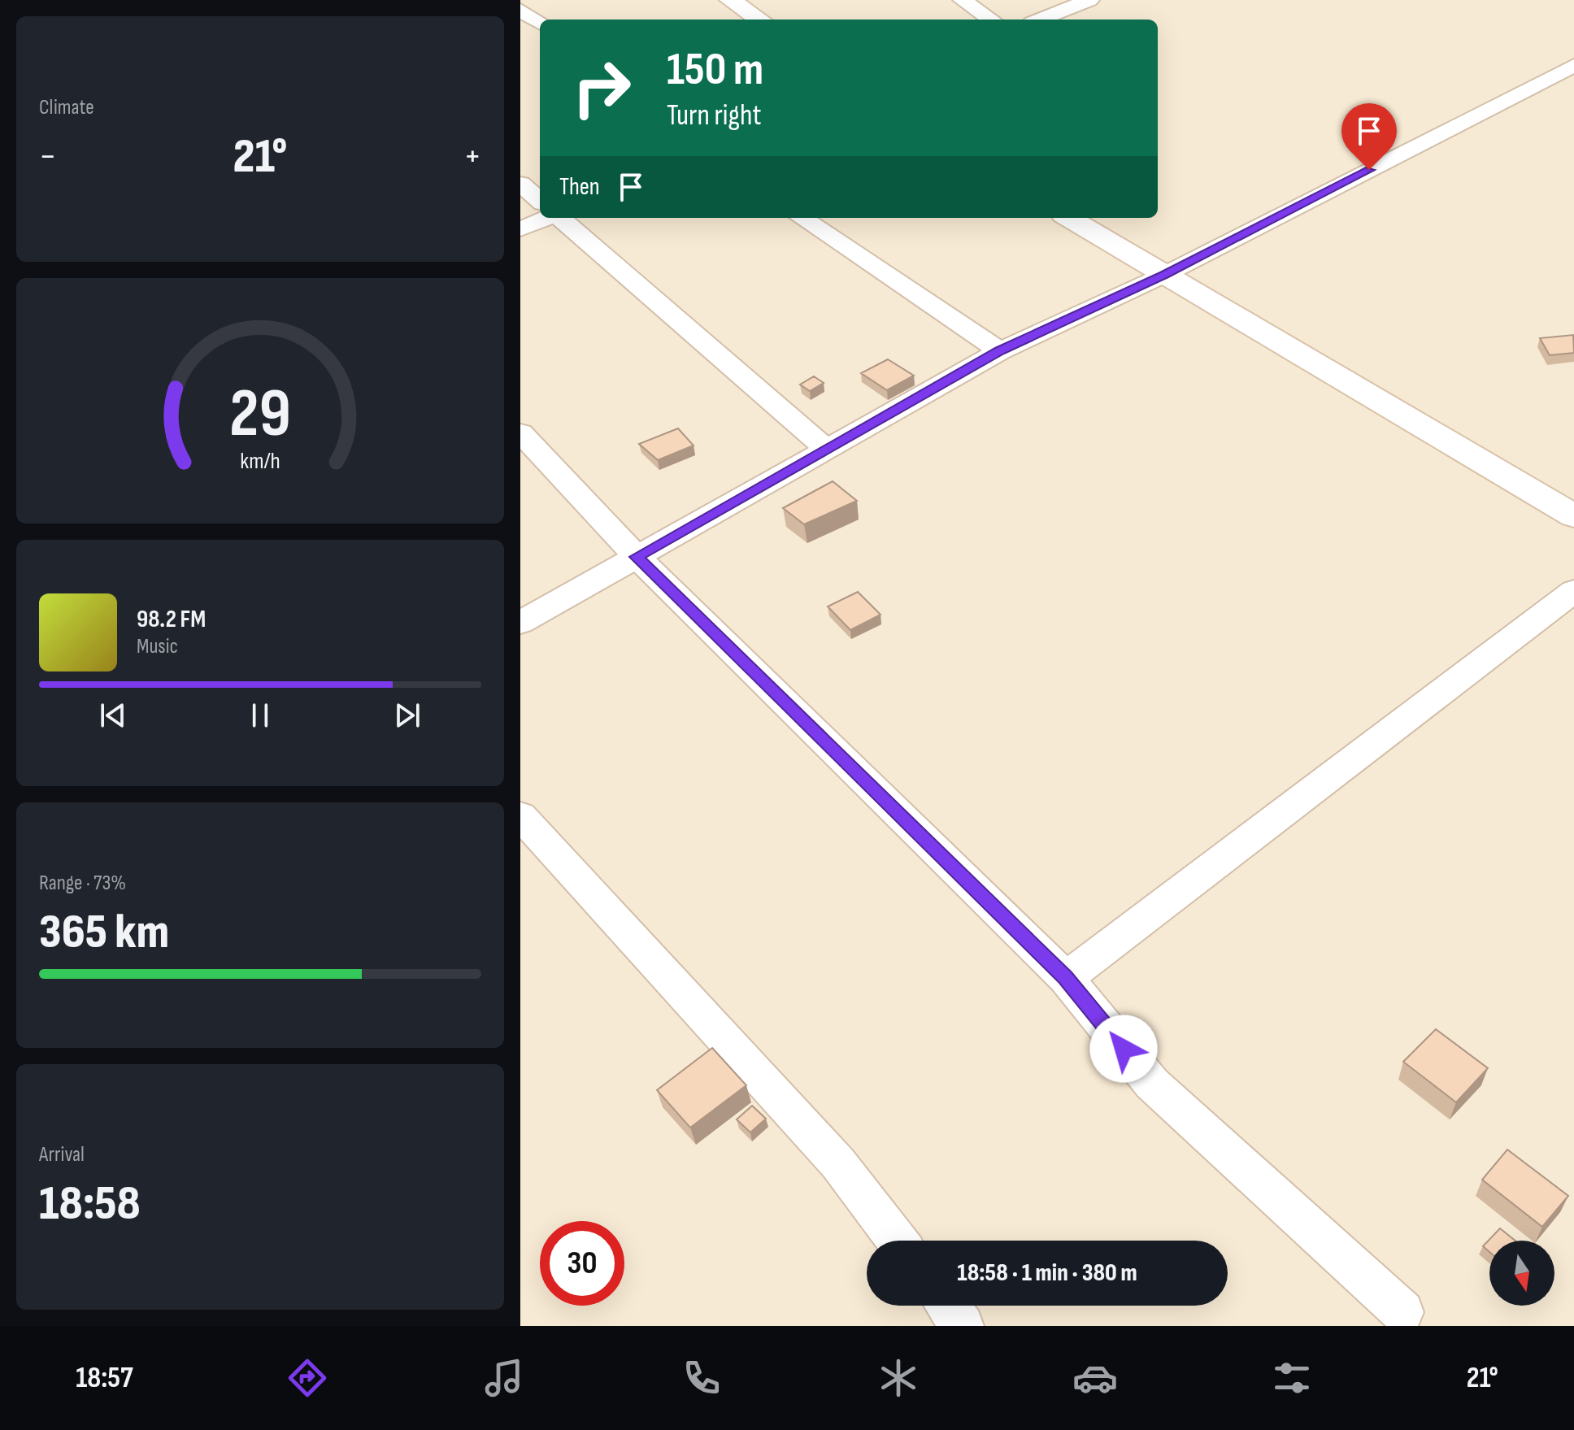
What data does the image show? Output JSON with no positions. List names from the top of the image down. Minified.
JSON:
{"north":"bottom","page":{"tile":["Climate",["Range · 73%","365 km"],["Arrival","18:58"]],"turn":["150 m","Turn right"],"heat":["−","21°","+"],"then":"Then","song":["98.2 FM","Music"],"limit":"30","trip":"18:58 · 1 min · 380 m","tabs":["18:57","21°"],"gauge":["29","km/h"]}}
